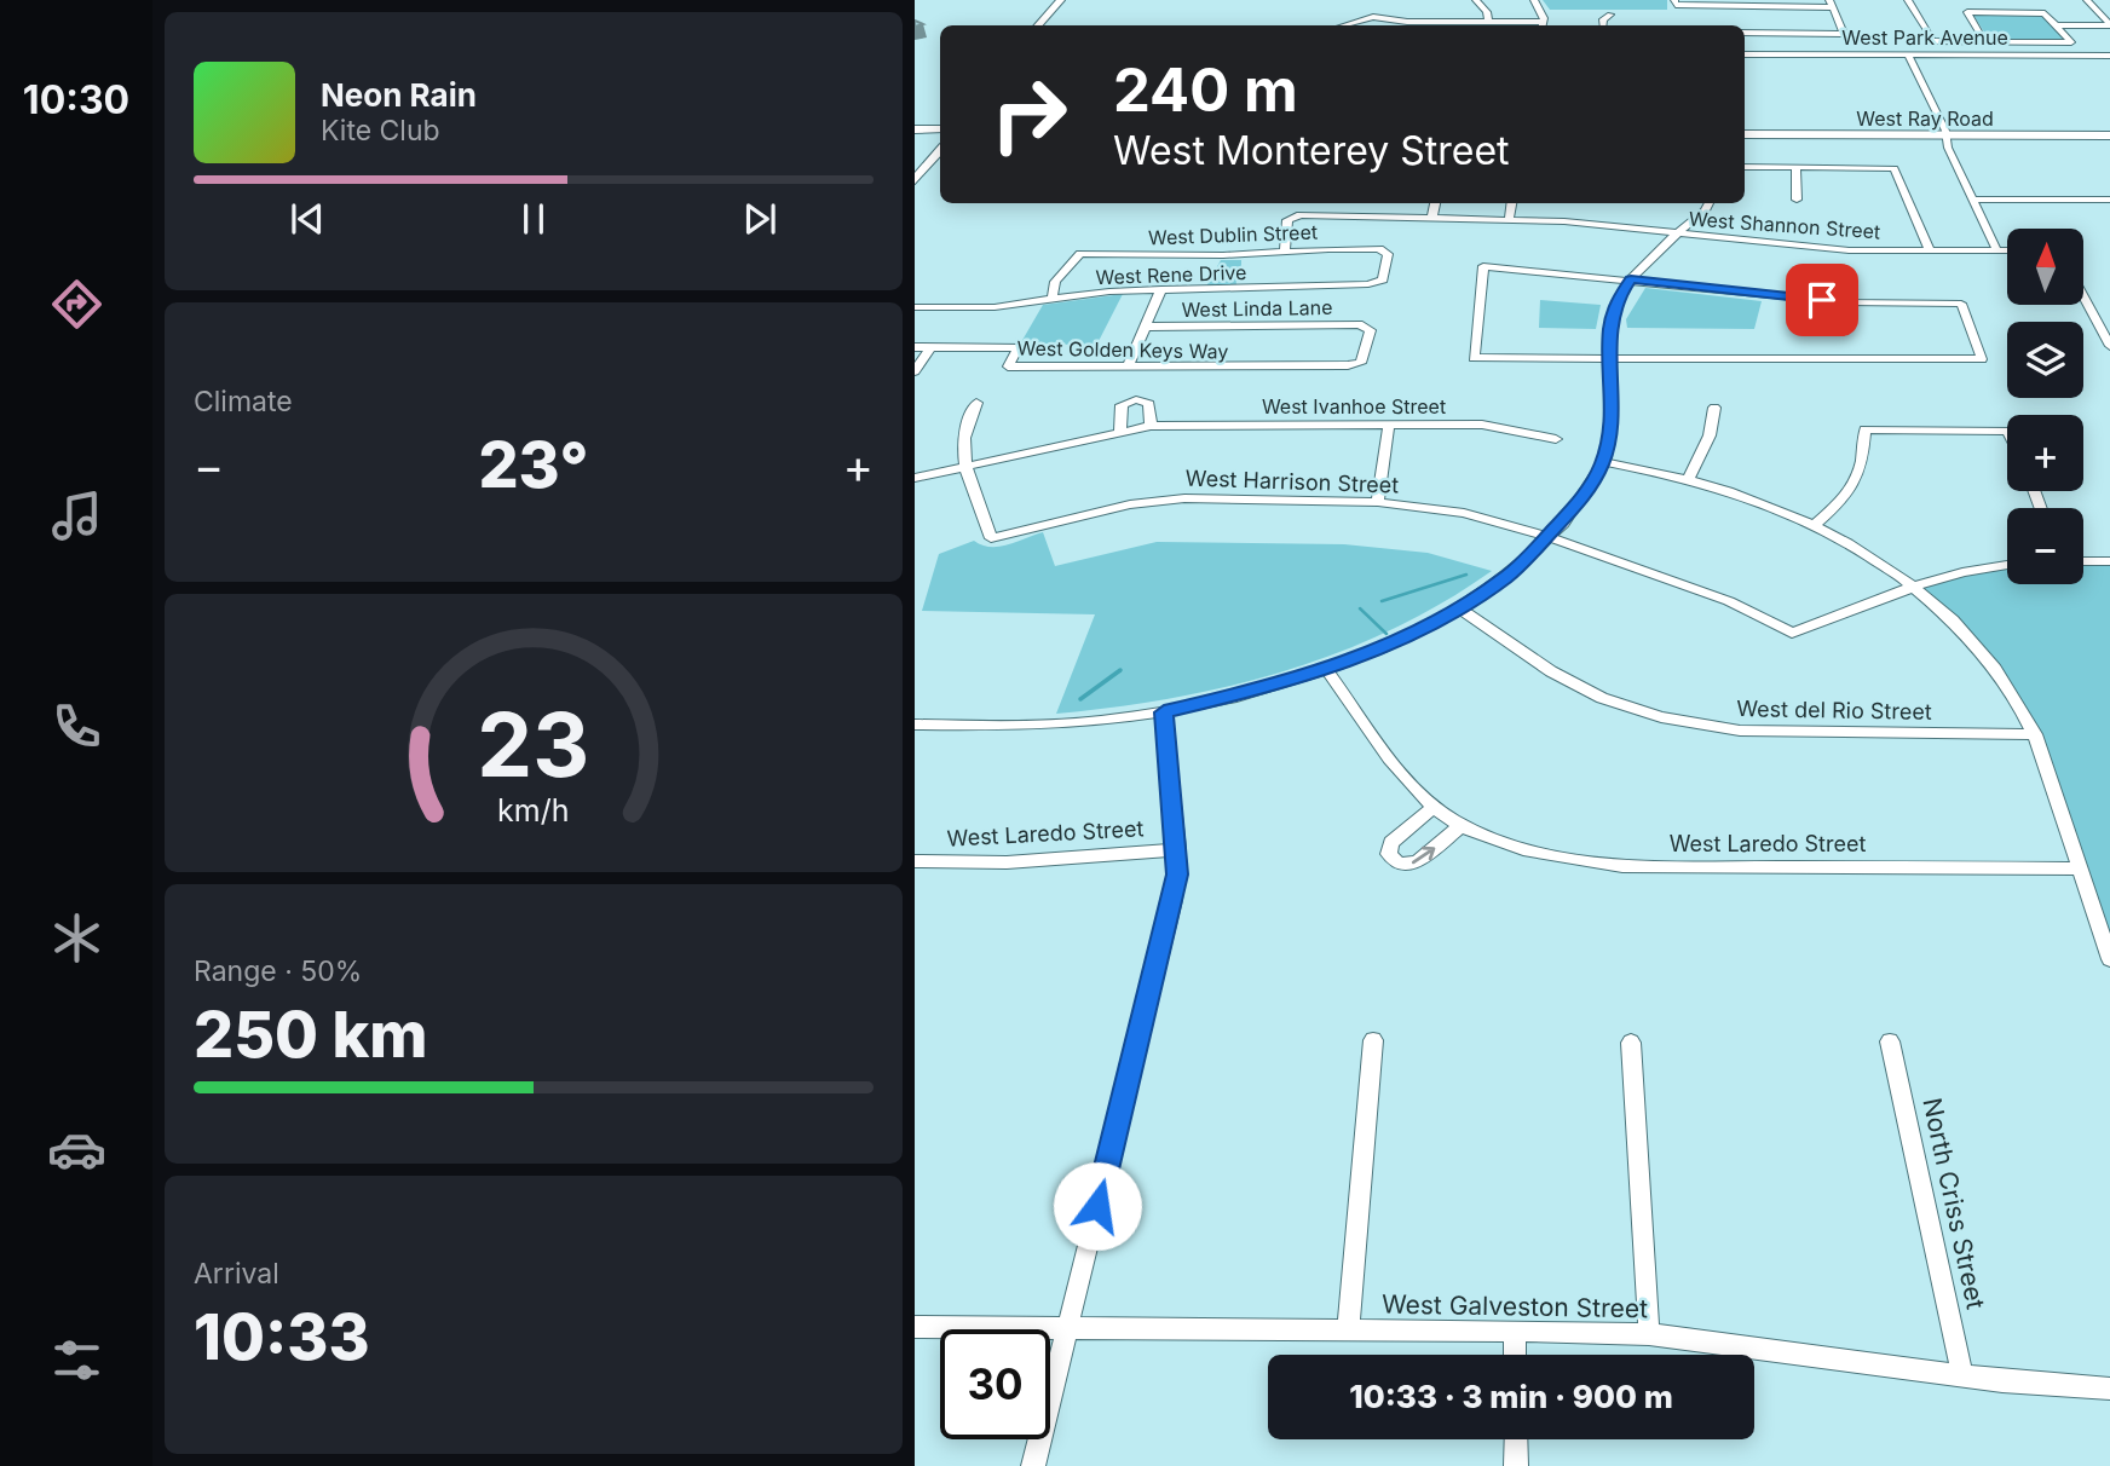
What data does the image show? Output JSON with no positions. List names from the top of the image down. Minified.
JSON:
{"streets":{"main road":["West Ray Road"],"street":["West Park Avenue","West Shannon Street","West Dublin Street","West Rene Drive","West Linda Lane","West Golden Keys Way","West Ivanhoe Street","West Harrison Street","West del Rio Street","West Laredo Street","North Criss Street","West Galveston Street"]},"crossings":[["West Shannon Street","West Dublin Street"],["West Dublin Street","West Rene Drive"],["West Linda Lane","West Golden Keys Way"],["West Ivanhoe Street","West Harrison Street"],["North Criss Street","West Galveston Street"]],"north":"top","page":{"tabs":"10:30","turn":["240 m","West Monterey Street"],"song":["Neon Rain","Kite Club"],"map_buttons":["+","−"],"tile":["Climate",["Range · 50%","250 km"],["Arrival","10:33"]],"heat":["−","23°","+"],"limit":"30","trip":"10:33 · 3 min · 900 m","gauge":["23","km/h"]}}
